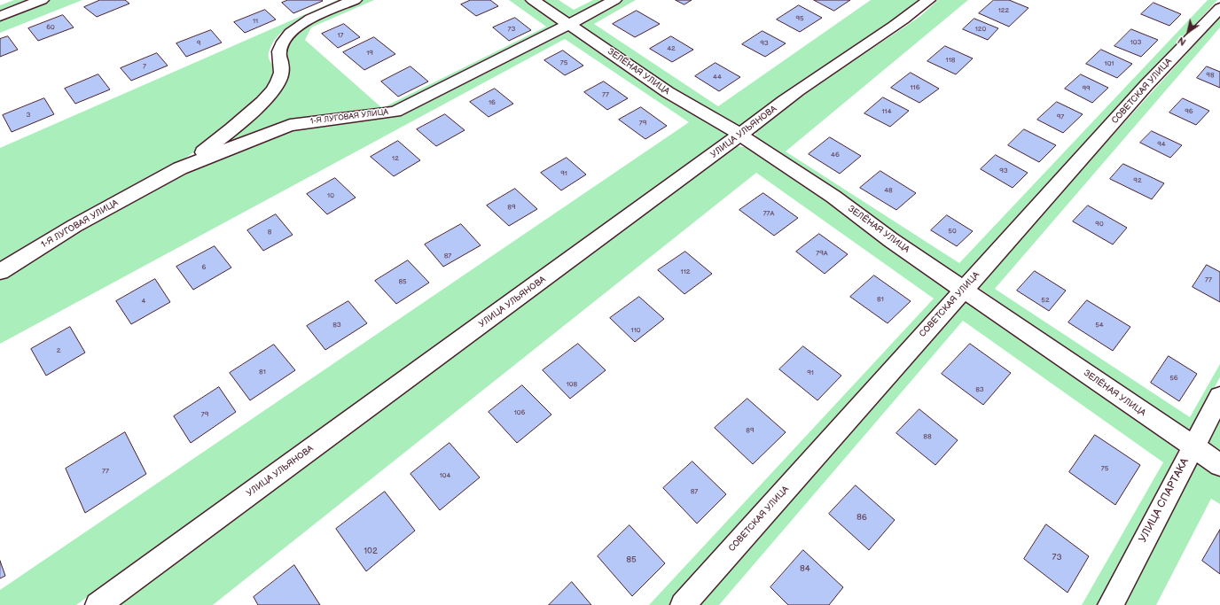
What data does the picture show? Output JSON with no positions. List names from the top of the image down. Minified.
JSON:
{"streets":{"street":["ЗЕЛЁНАЯ УЛИЦА","СОВЕТСКАЯ УЛИЦА","1-Я ЛУГОВАЯ УЛИЦА","УЛИЦА УЛЬЯНОВА","УЛИЦА СПАРТАКА"]},"crossings":[["ЗЕЛЁНАЯ УЛИЦА","СОВЕТСКАЯ УЛИЦА"],["ЗЕЛЁНАЯ УЛИЦА","1-Я ЛУГОВАЯ УЛИЦА"],["ЗЕЛЁНАЯ УЛИЦА","УЛИЦА УЛЬЯНОВА"],["ЗЕЛЁНАЯ УЛИЦА","УЛИЦА СПАРТАКА"]],"house_numbers":["122","95","11","60","73","120","17","103","9","93","42","19","118","75","101","7","98","44","116","99","77","16","114","96","3","97","79","94","46","12","93","91","92","48","10","89","77А","90","50","8","79А","87","6","112","77","85","81","52","4","83","54","110","2","81","91","56","108","83","106","79","89","88","75","77","104","87","86","102","73","85","84"],"north":"bottom left"}
